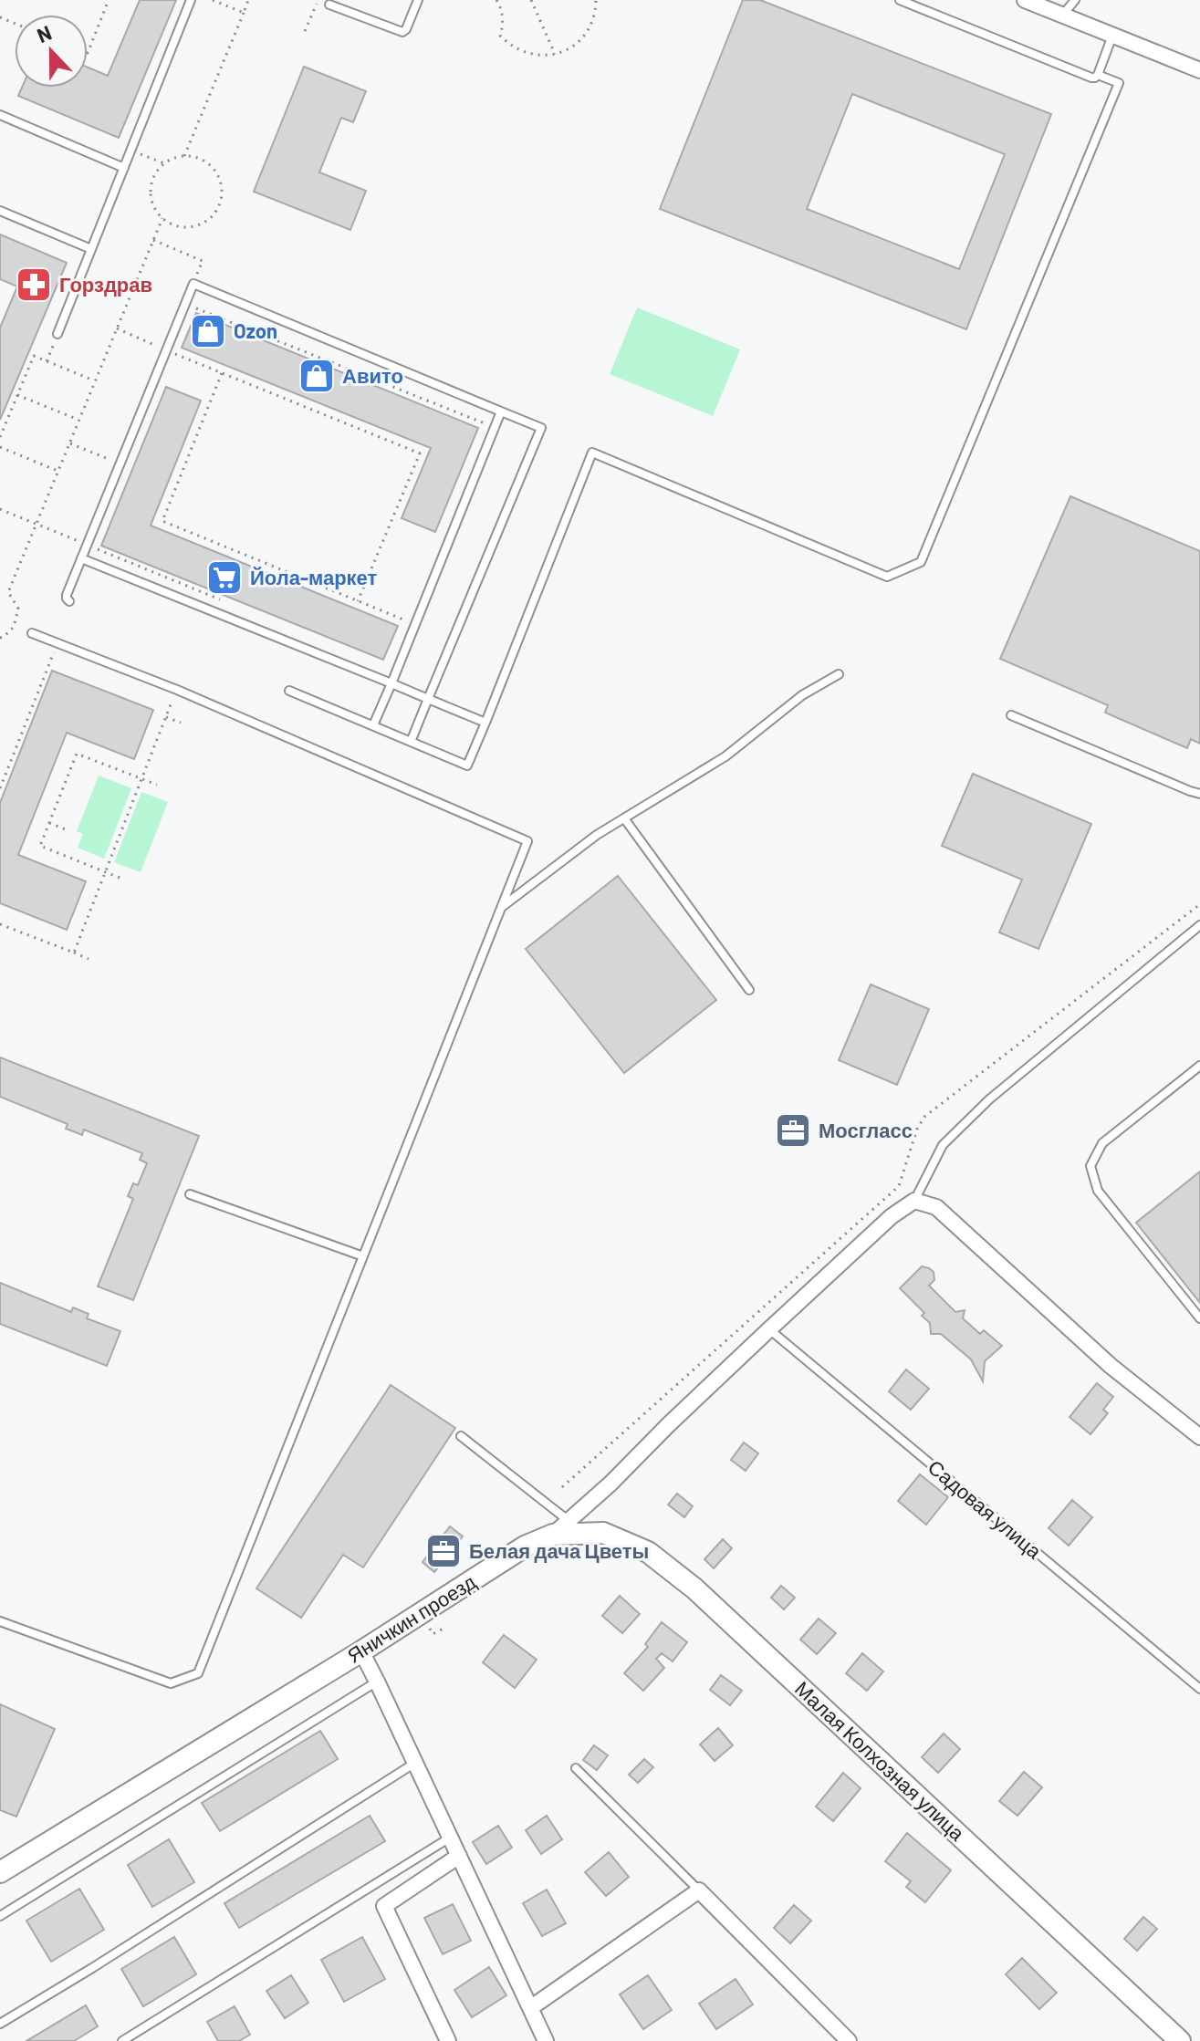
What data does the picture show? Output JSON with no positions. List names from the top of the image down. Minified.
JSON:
{"streets":{"street":["Яничкин проезд","Малая Колхозная улица"],"lane":["Садовая улица"]},"crossings":[["Садовая улица","Яничкин проезд"],["Яничкин проезд","Малая Колхозная улица"]],"places":{"pharmacy":["Горздрав"],"shop":["Ozon","Авито"],"supermarket":["Йола-маркет"],"office":["Мосгласс","Белая дача Цветы"]},"north":"top"}
